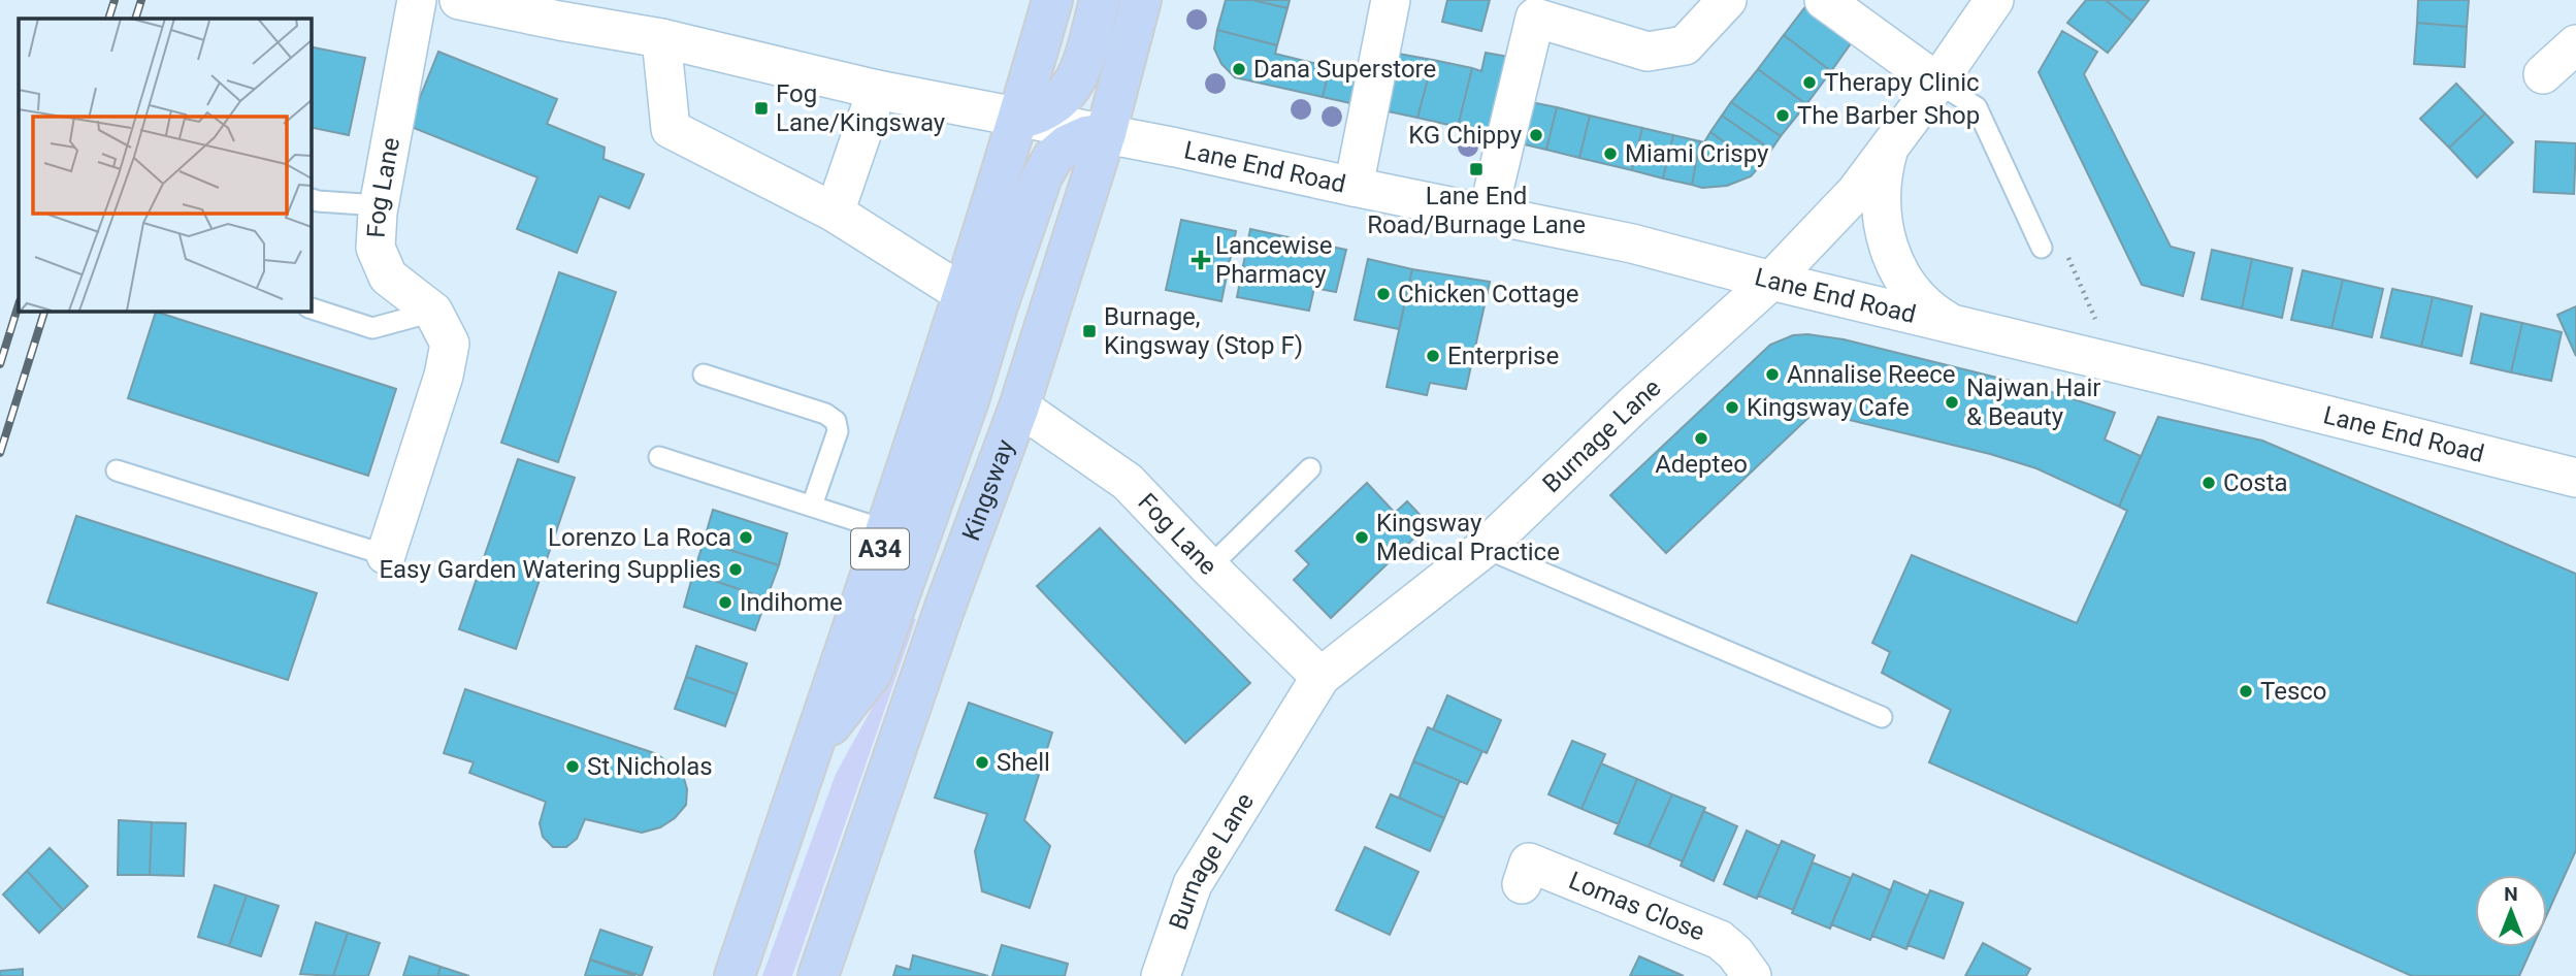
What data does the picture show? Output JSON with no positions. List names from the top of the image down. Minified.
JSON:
{"streets":{"highway":["Kingsway","A34"],"street":["Lane End Road","Fog Lane","Burnage Lane","Lomas Close"]},"crossings":[["Lane End Road","Burnage Lane"],["Lane End Road","Kingsway"],["Fog Lane","Burnage Lane"],["Fog Lane","Kingsway"]],"places":{"other":["Dana Superstore","Therapy Clinic","The Barber Shop","KG Chippy","Miami Crispy","Chicken Cottage","Enterprise","Annalise Reece","Najwan Hair & Beauty","Kingsway Cafe","Adepteo","Costa","Lorenzo La Roca","Kingsway Medical Practice","Easy Garden Watering Supplies","Indihome","Tesco","Shell","St Nicholas"],"transit":["Fog Lane/Kingsway","Lane End Road/Burnage Lane","Burnage, Kingsway (Stop F)"],"health":["Lancewise Pharmacy"]},"north":"top"}
